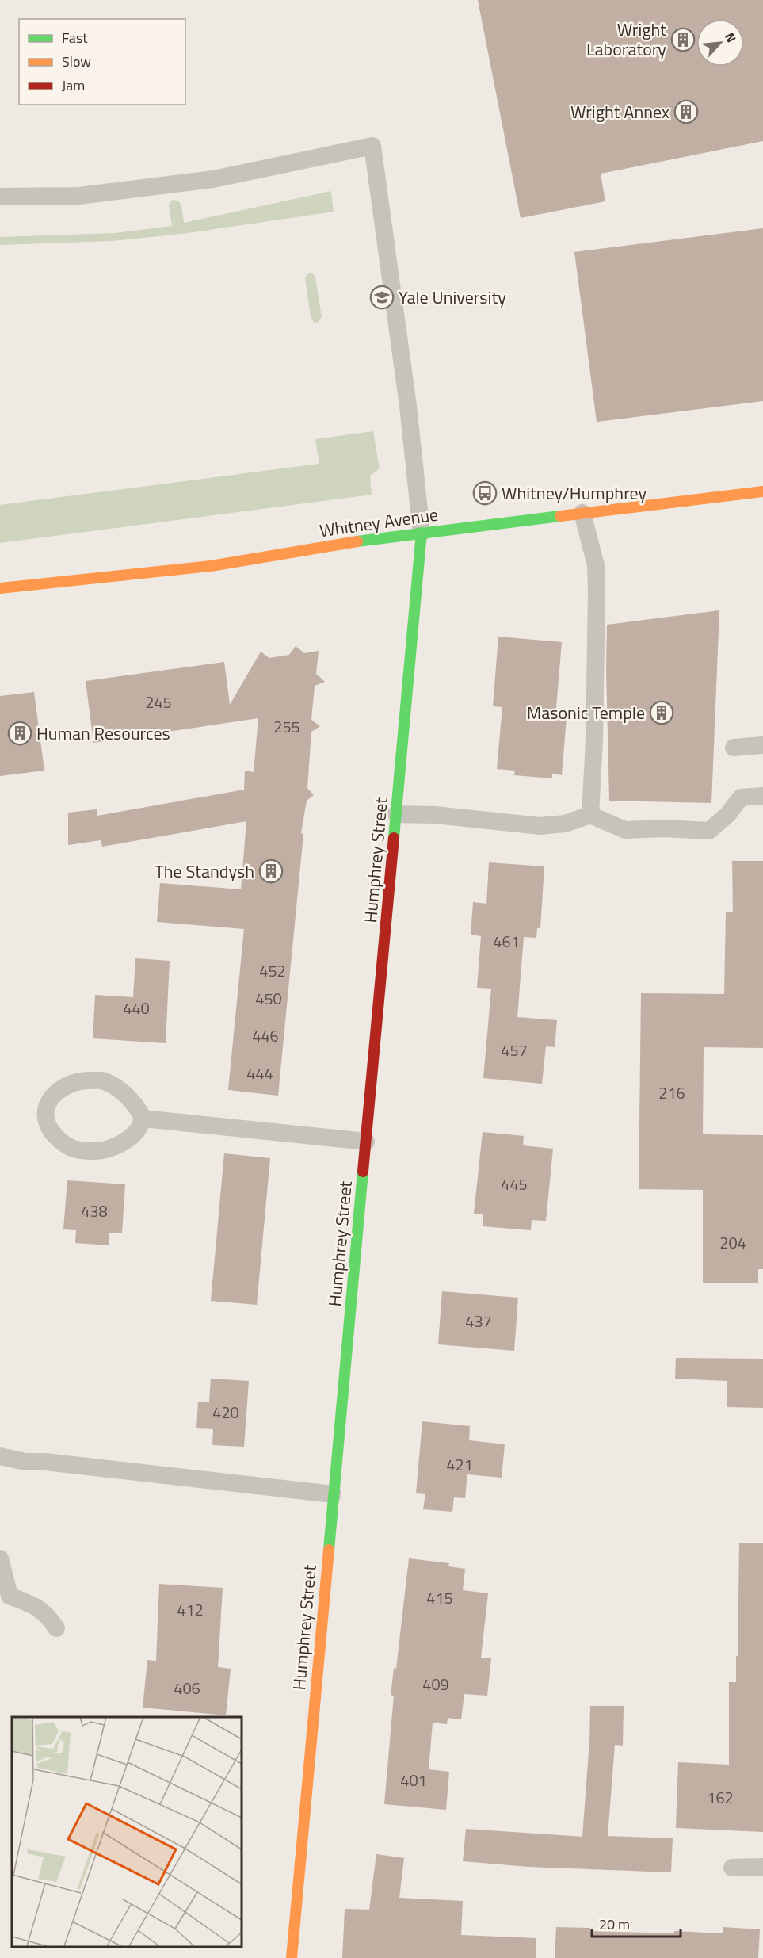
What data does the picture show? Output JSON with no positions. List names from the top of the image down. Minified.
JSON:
{"streets":{"street":["Whitney Avenue","Humphrey Street"]},"crossings":[["Whitney Avenue","Humphrey Street"]],"places":{"building":["Wright Laboratory","Wright Annex","Masonic Temple","Human Resources","The Standysh"],"school or university":["Yale University"],"bus stop":["Whitney/Humphrey"]},"house_numbers":["245","255","461","452","450","440","446","457","444","216","445","438","204","437","420","421","415","412","409","406","401","162"],"legend":["Fast","Slow","Jam"],"scale_bar":"20 m","north":"top right"}
